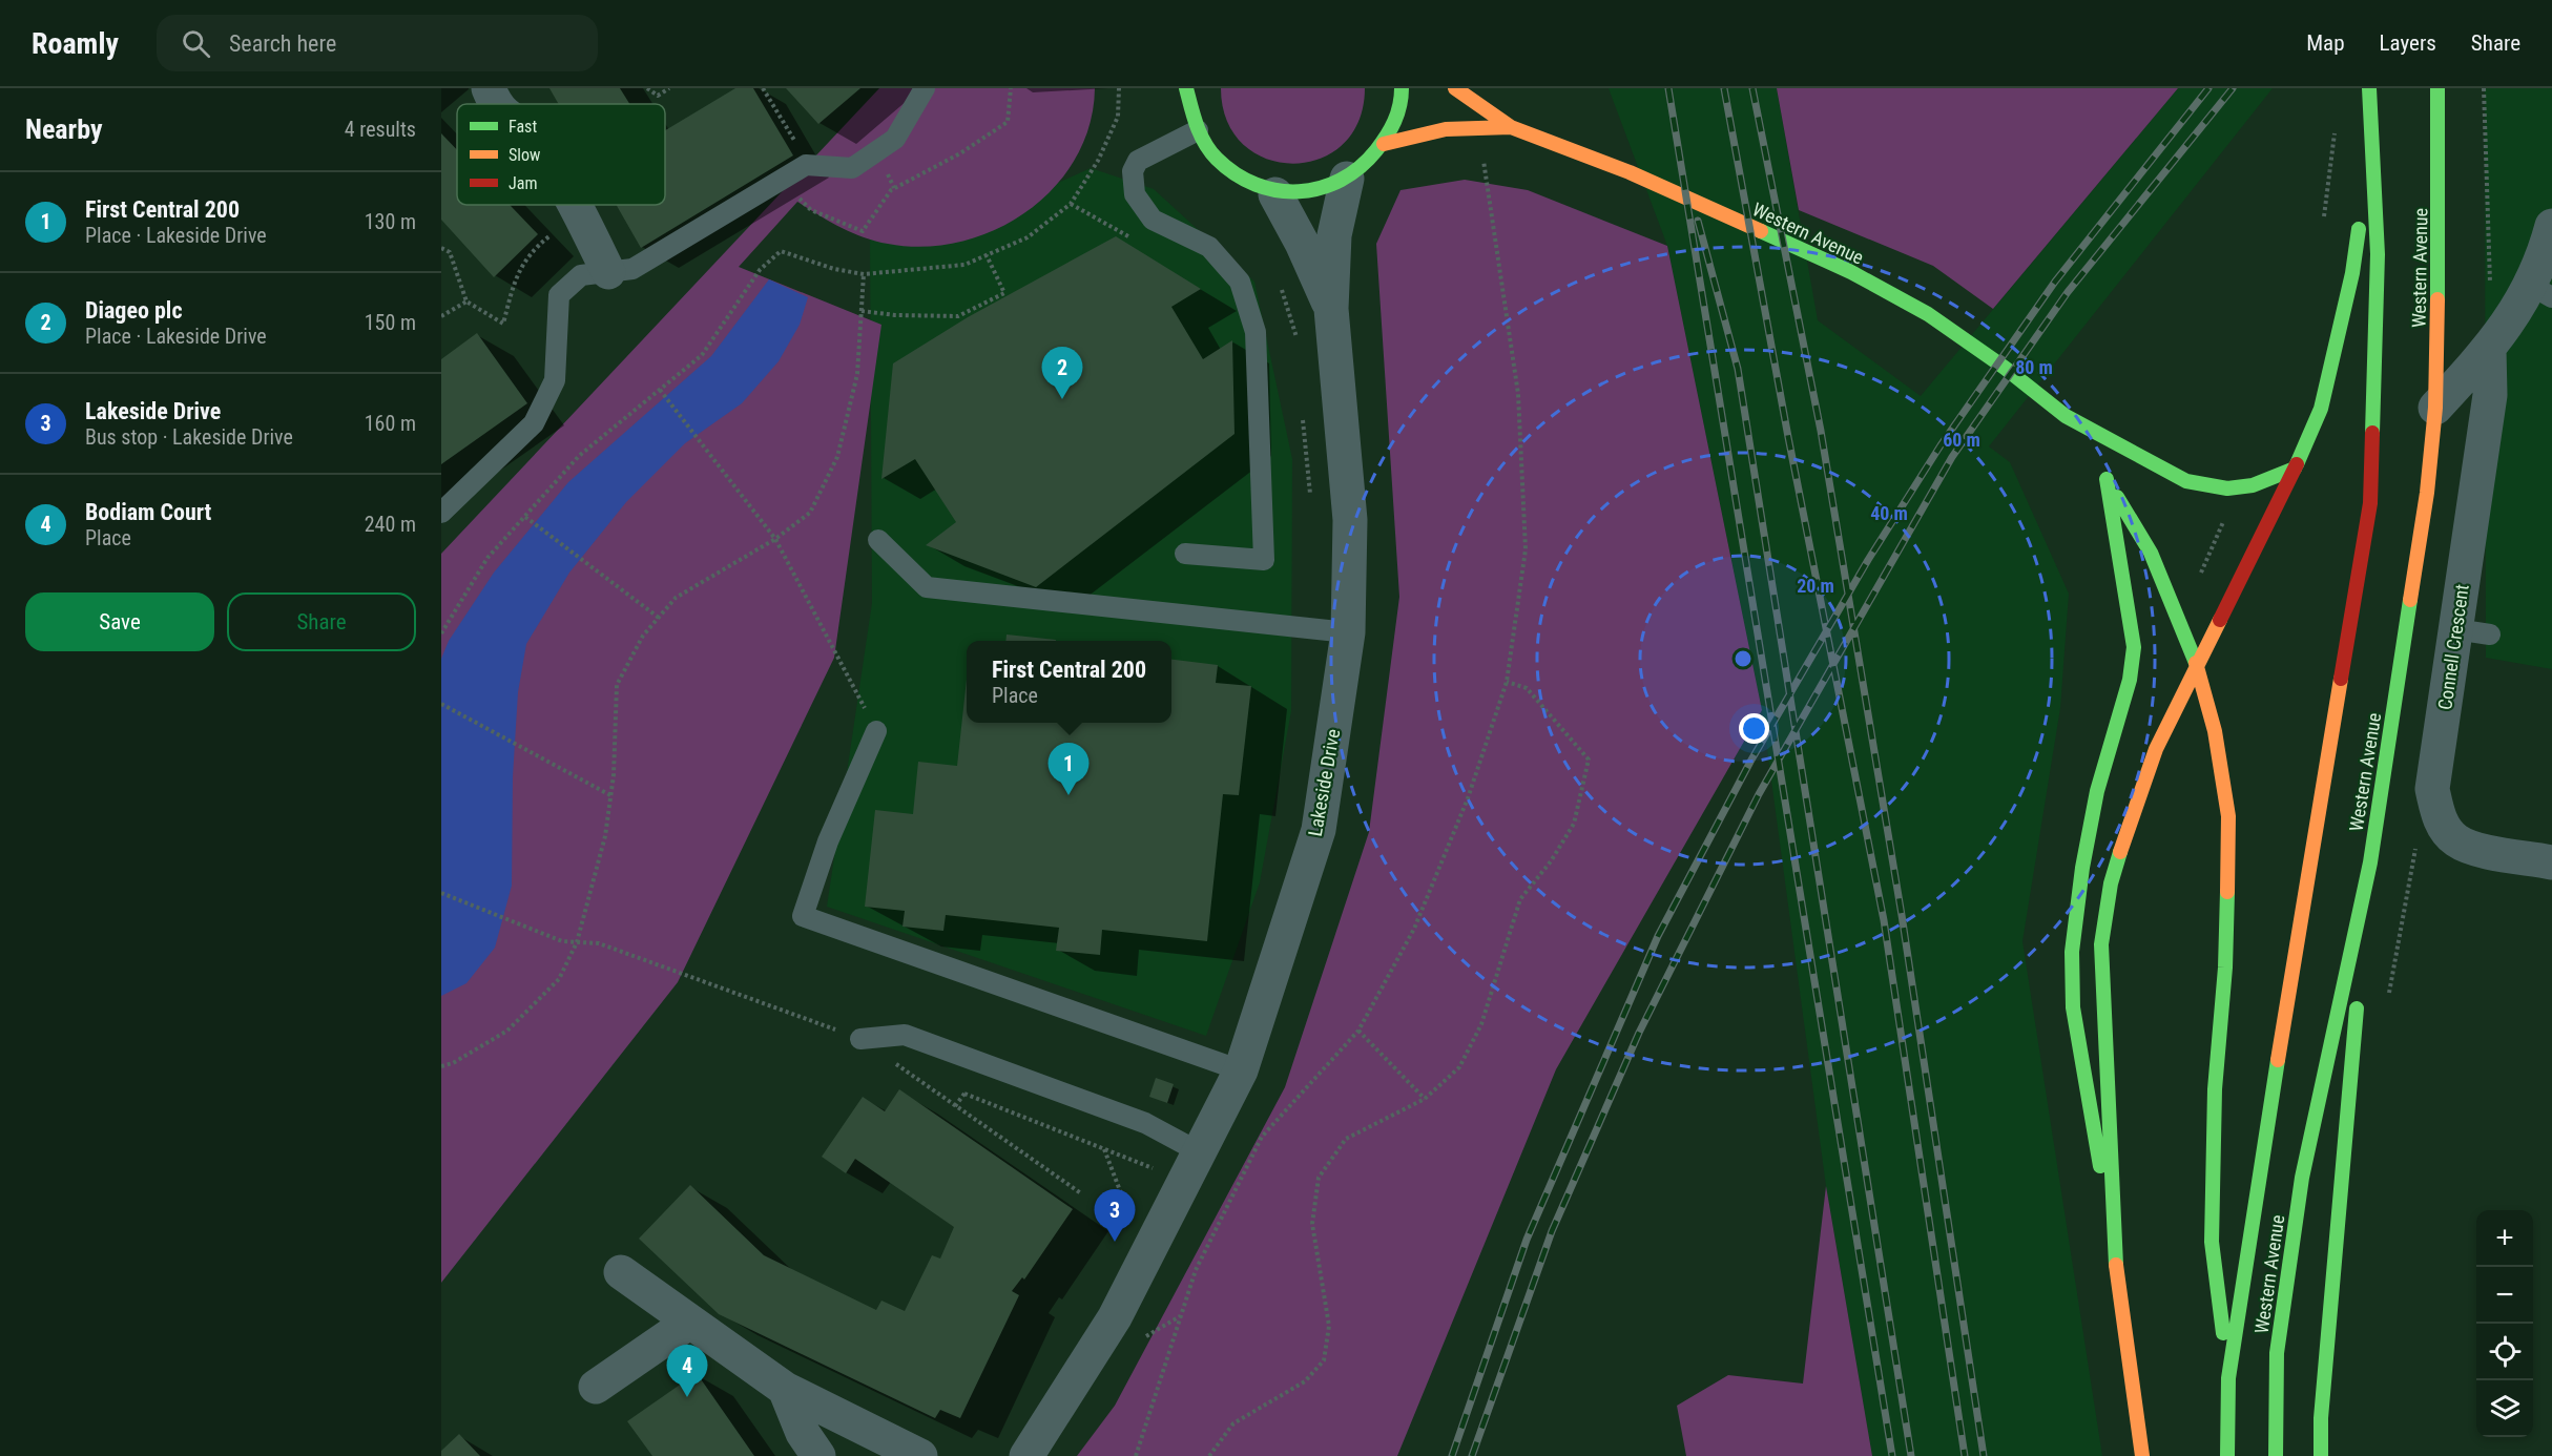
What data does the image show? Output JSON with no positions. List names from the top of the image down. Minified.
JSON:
{"streets":{"main road":["Western Avenue"],"street":["Connell Crescent","Lakeside Drive"]},"legend":["Fast","Slow","Jam"],"page":{"header":"Roamly","search":"Search here","nav":["Map","Layers","Share"],"heading":["Nearby","4 results"],"list":[{"mark":"1","name":"First Central 200","note":"Place · Lakeside Drive","value":"130 m"},{"mark":"2","name":"Diageo plc","note":"Place · Lakeside Drive","value":"150 m"},{"mark":"3","name":"Lakeside Drive","note":"Bus stop · Lakeside Drive","value":"160 m"},{"mark":"4","name":"Bodiam Court","note":"Place","value":"240 m"}],"pins":["2","1","3","4"],"buttons":["Save","Share"],"popup":["First Central 200","Place"],"map_buttons":["+","−"]},"rings":["80 m","60 m","40 m","20 m"]}
